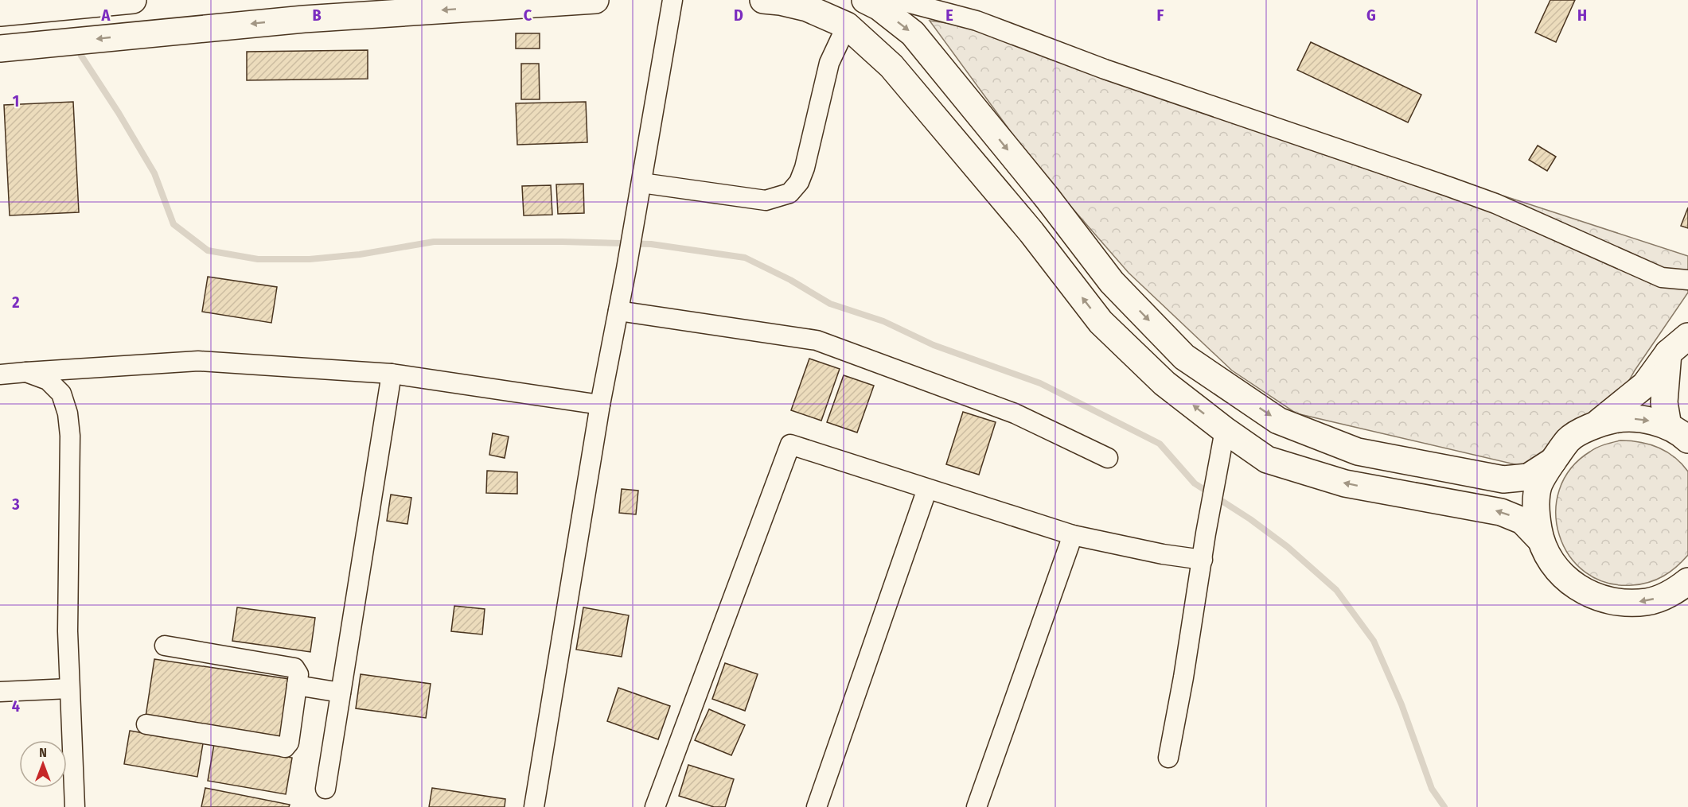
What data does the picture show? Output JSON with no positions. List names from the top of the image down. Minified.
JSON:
{"north":"top","grid":{"columns":["A","B","C","D","E","F","G","H"],"rows":["1","2","3","4"]}}
